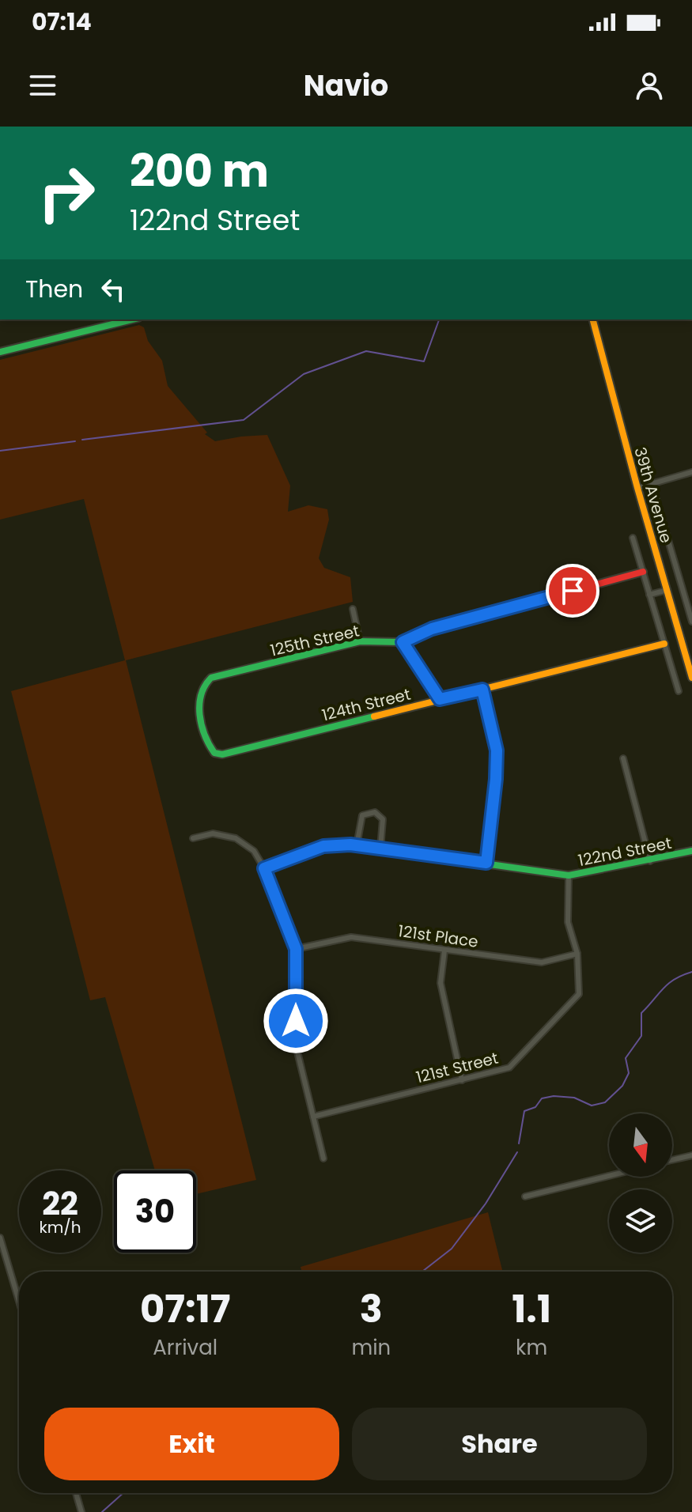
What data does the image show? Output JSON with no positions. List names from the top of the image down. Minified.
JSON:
{"streets":{"street":["39th Avenue","125th Street","124th Street","122nd Street","121st Place","121st Street"]},"crossings":[["39th Avenue","125th Street"],["39th Avenue","124th Street"],["125th Street","124th Street"],["121st Place","121st Street"]],"north":"bottom","page":{"status":"07:14","header":"Navio","turn":["200 m","122nd Street"],"then":"Then","speed":"22 km/h","limit":"30","eta":["07:17","Arrival","3","min","1.1","km"],"buttons":["Exit","Share"]}}
